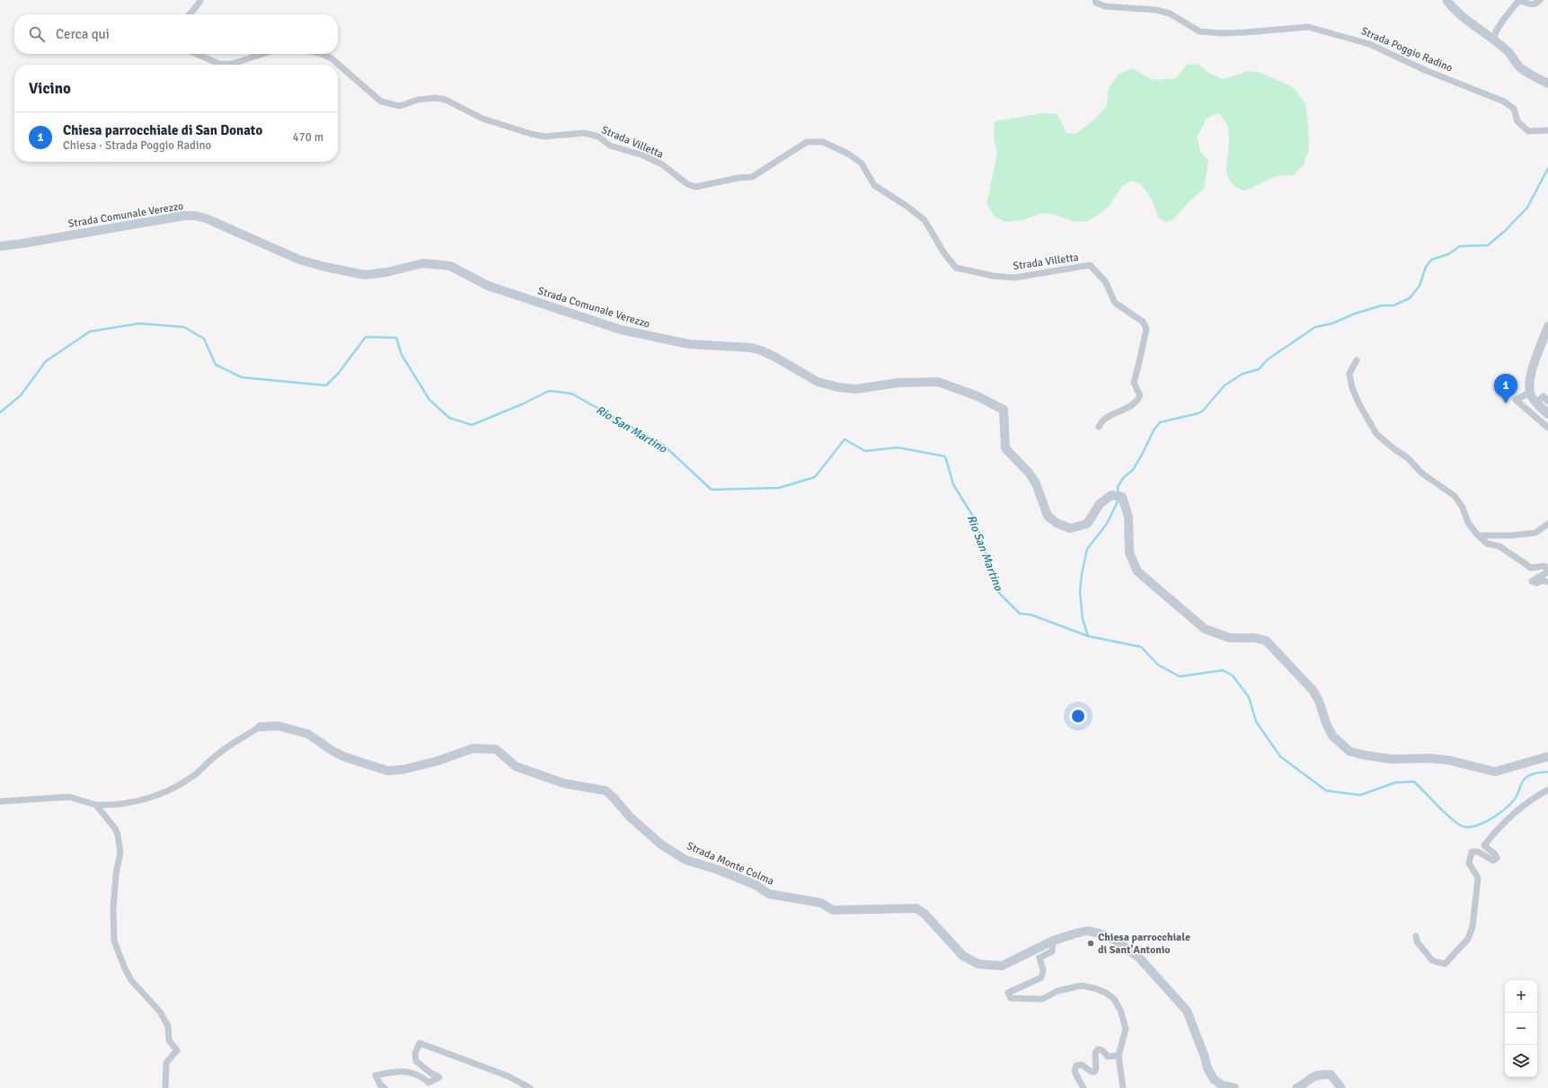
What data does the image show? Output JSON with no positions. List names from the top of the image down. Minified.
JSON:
{"streets":{"street":["Strada Poggio Radino","Strada Villetta","Strada Comunale Verezzo","Strada Monte Colma"]},"water":["Rio San Martino"],"places":["Chiesa parrocchiale di Sant'Antonio"],"page":{"search":"Cerca qui","heading":"Vicino","list":[{"mark":"1","name":"Chiesa parrocchiale di San Donato","note":"Chiesa · Strada Poggio Radino","value":"470 m"}],"pins":"1","map_buttons":["+","−"]}}
